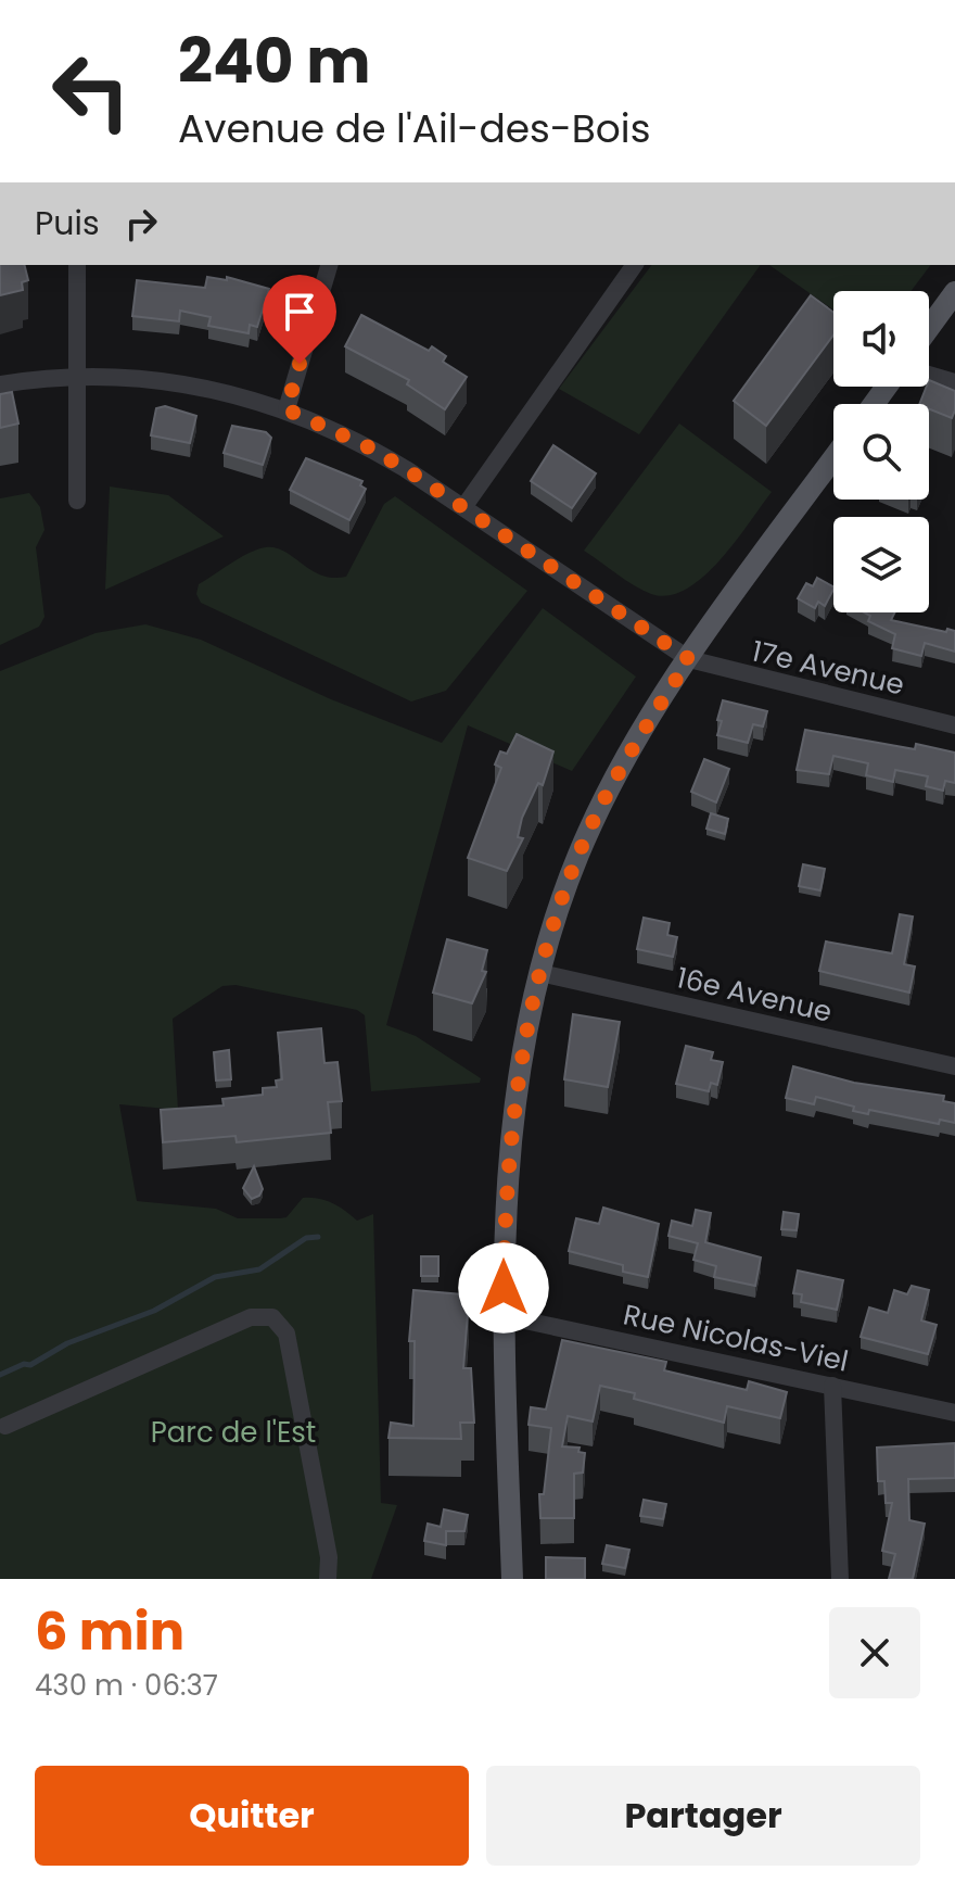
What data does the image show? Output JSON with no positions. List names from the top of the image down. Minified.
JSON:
{"streets":{"street":["17e Avenue","16e Avenue","Rue Nicolas-Viel"]},"parks":["Parc de l'Est"],"page":{"turn":["240 m","Avenue de l'Ail-des-Bois"],"then":"Puis","heading":["6 min","430 m · 06:37"],"buttons":["Quitter","Partager"]}}
